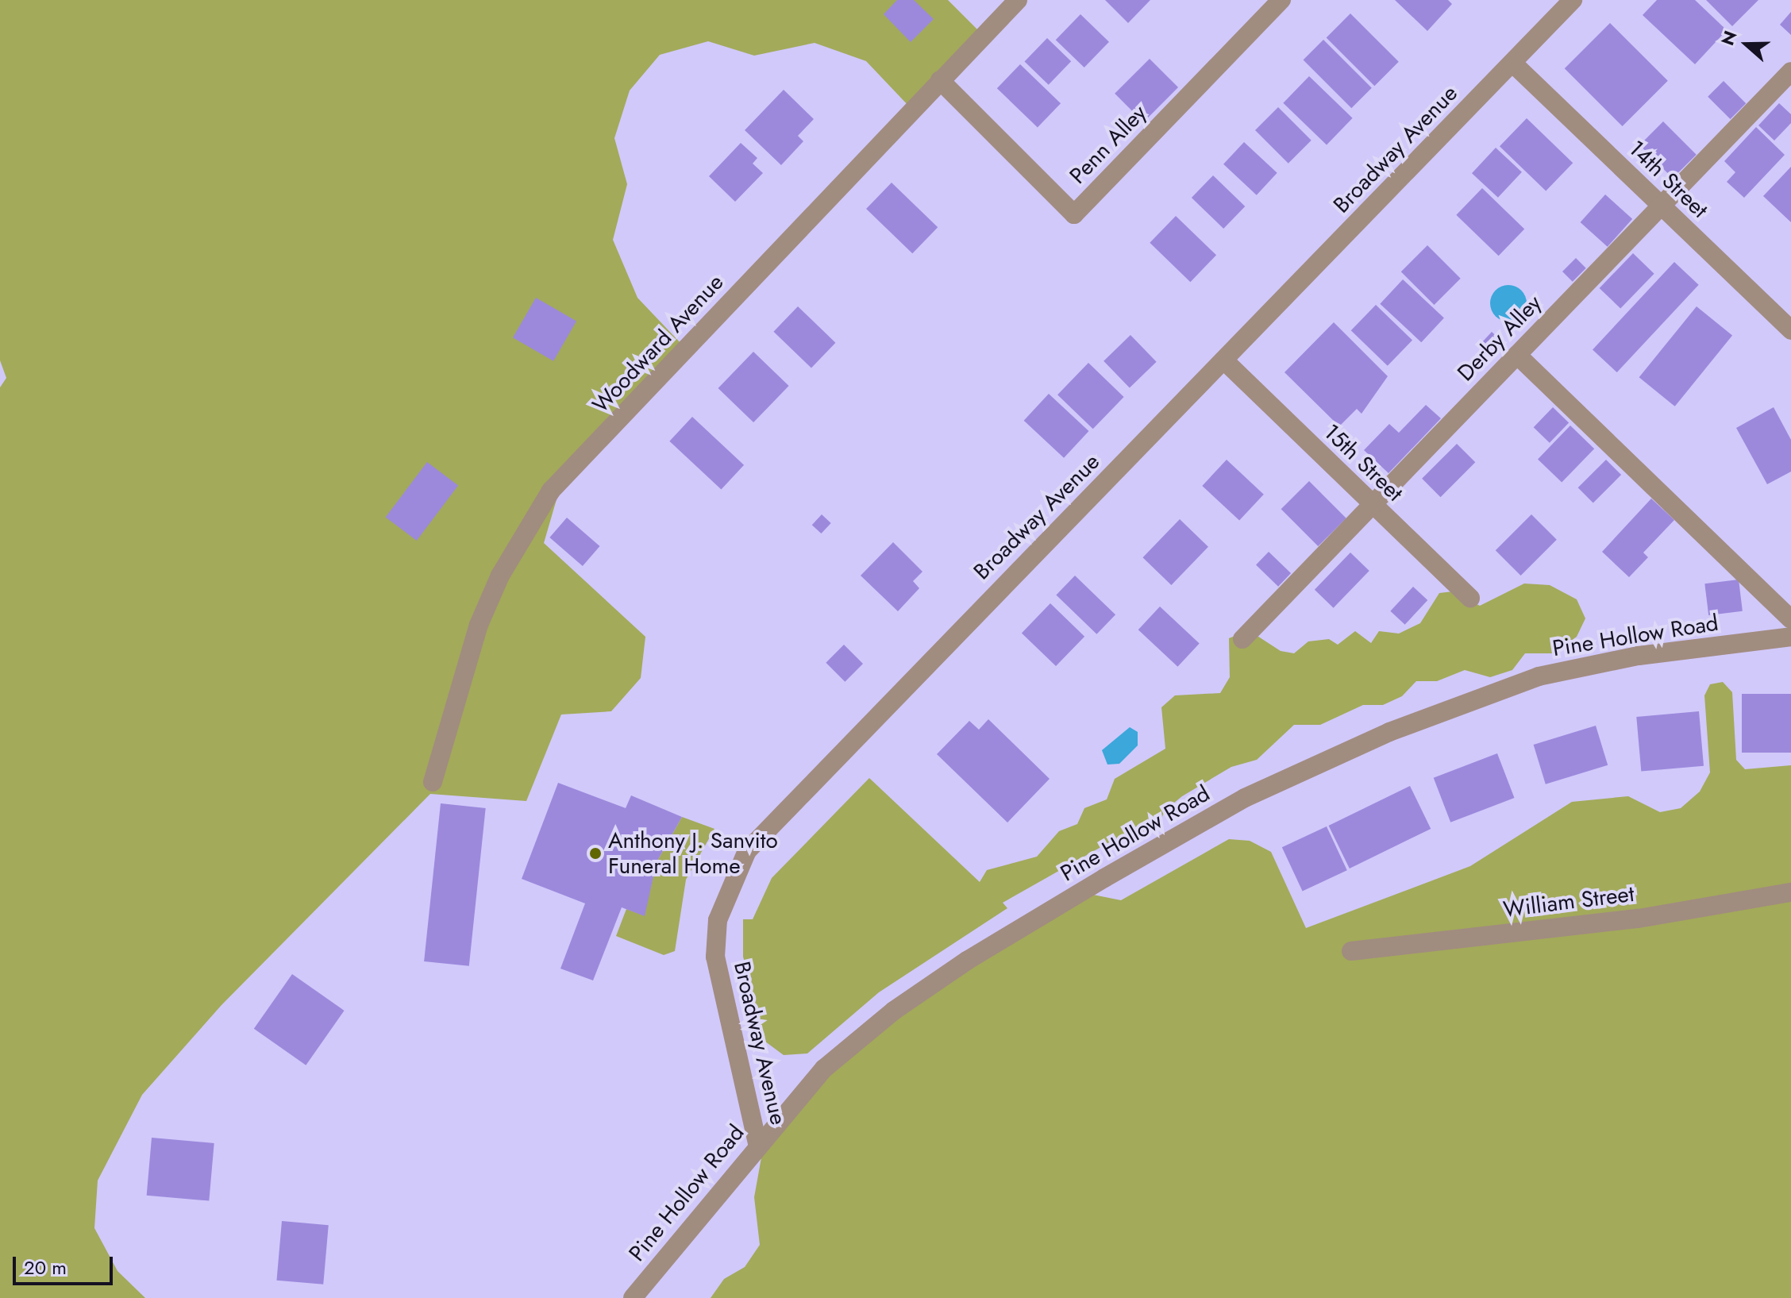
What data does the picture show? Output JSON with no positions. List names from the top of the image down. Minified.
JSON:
{"streets":{"street":["Penn Alley","Broadway Avenue","14th Street","Derby Alley","Woodward Avenue","15th Street","Pine Hollow Road","William Street"]},"crossings":[["Penn Alley","Woodward Avenue"],["Broadway Avenue","14th Street"],["Broadway Avenue","15th Street"],["Broadway Avenue","Pine Hollow Road"],["14th Street","Derby Alley"],["Derby Alley","15th Street"]],"places":["Anthony J. Sanvito Funeral Home"],"scale_bar":"20 m","north":"left"}
